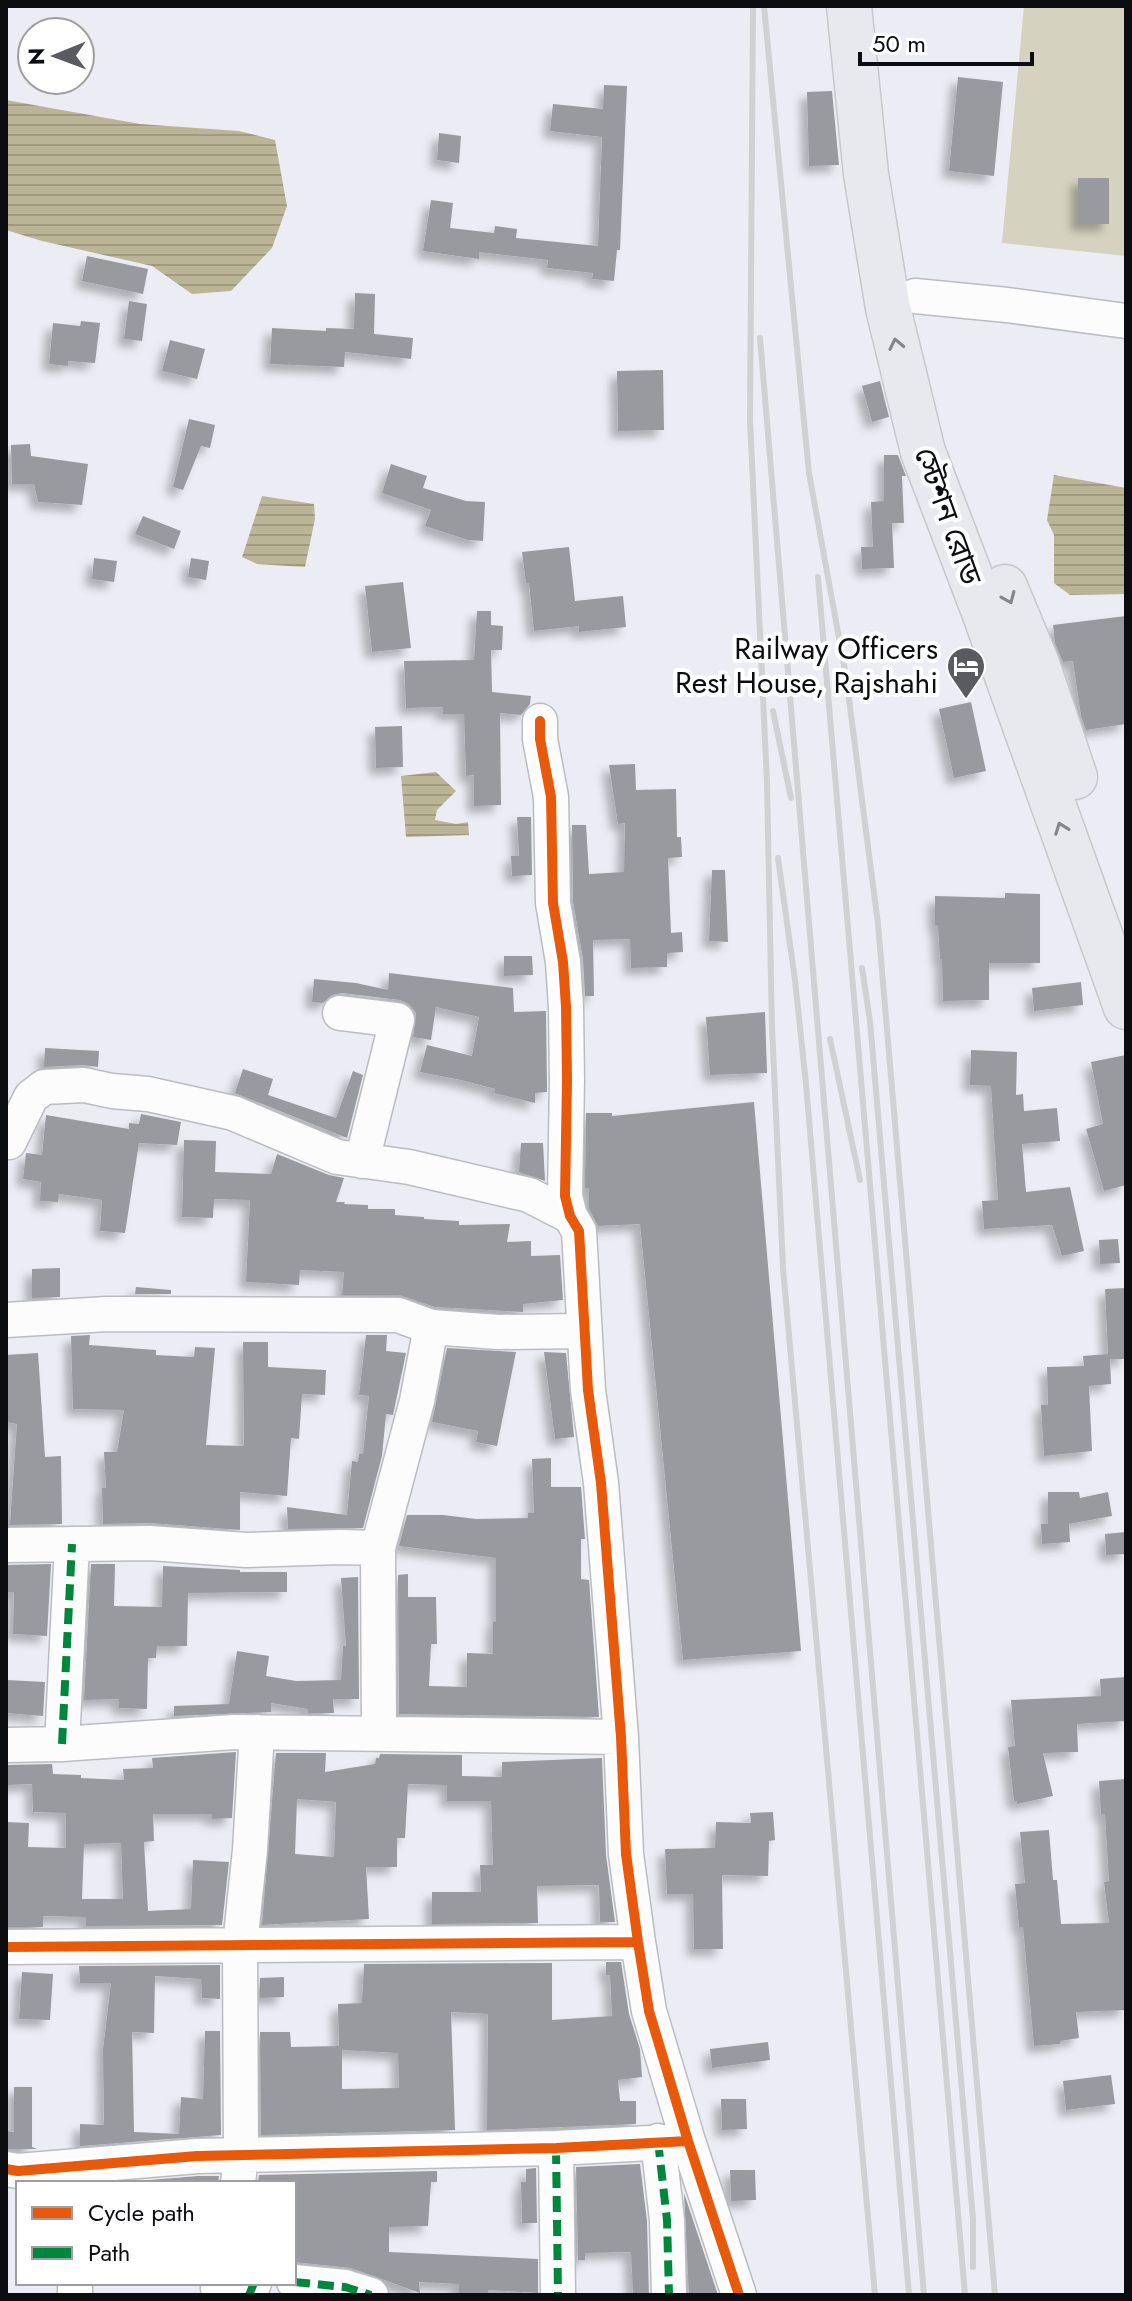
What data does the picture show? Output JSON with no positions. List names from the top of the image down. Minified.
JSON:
{"streets":{"main road":["স্টেশন রোড"]},"places":{"hotel":["Railway Officers Rest House, Rajshahi"]},"legend":["Cycle path","Path"],"scale_bar":"50 m","north":"left"}
